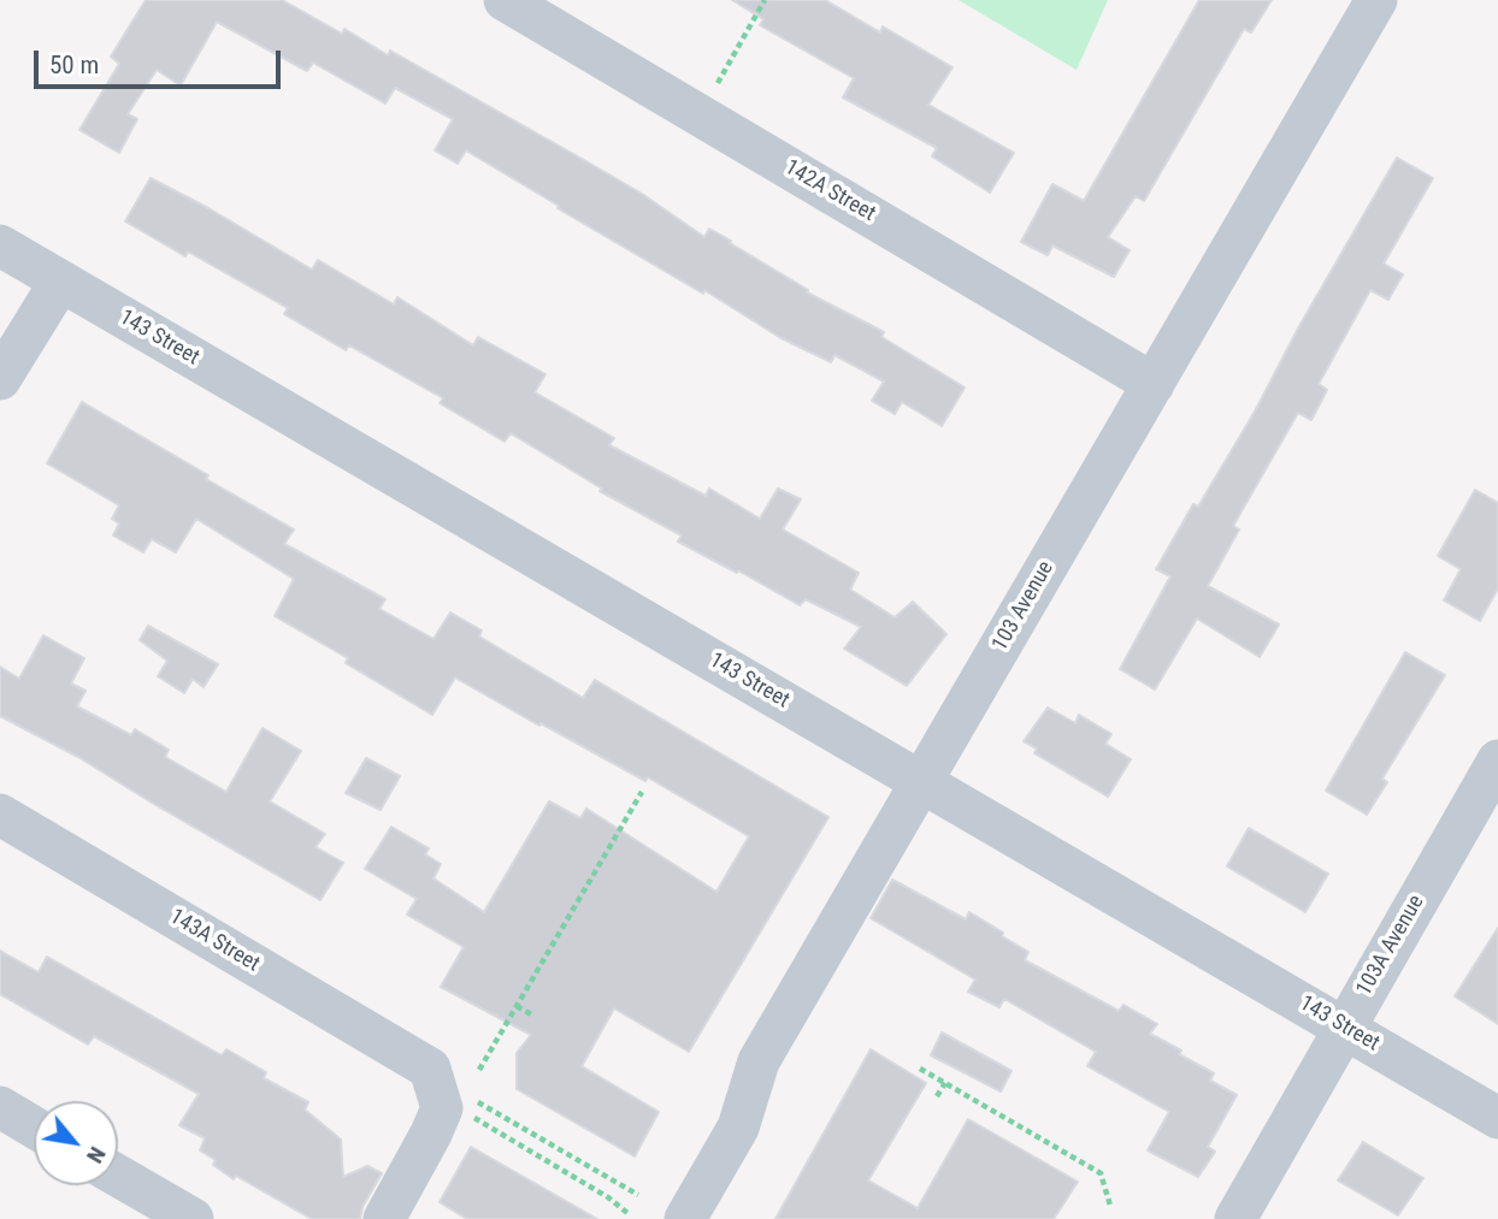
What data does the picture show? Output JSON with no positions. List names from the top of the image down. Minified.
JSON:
{"streets":{"street":["142A Street","143 Street","103 Avenue","143A Street","103A Avenue"]},"crossings":[["142A Street","103 Avenue"],["143 Street","103 Avenue"],["143 Street","103A Avenue"]],"scale_bar":"50 m","north":"bottom right"}
